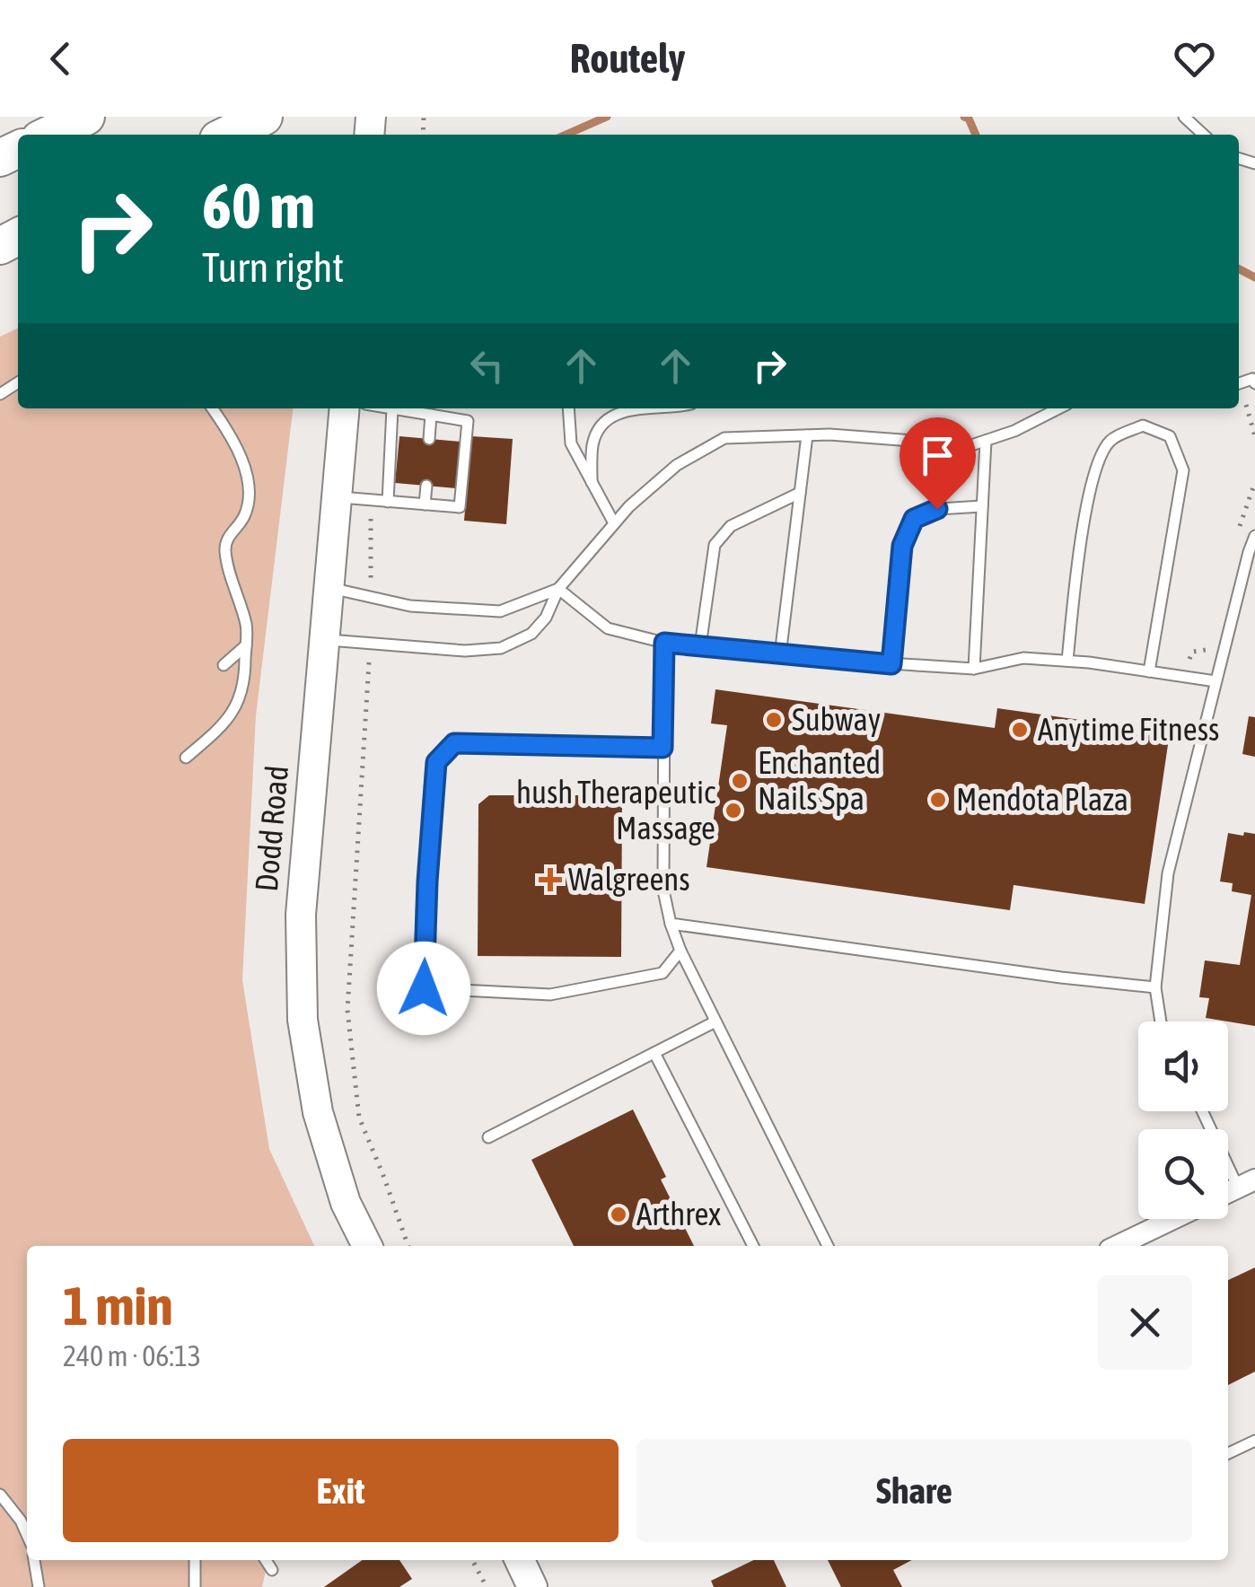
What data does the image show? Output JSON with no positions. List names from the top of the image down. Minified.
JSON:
{"streets":{"main road":["Dodd Road"]},"places":{"other":["Subway","Anytime Fitness","Enchanted Nails Spa","Mendota Plaza","hush Therapeutic Massage","Arthrex"],"health":["Walgreens"]},"page":{"header":"Routely","turn":["60 m","Turn right"],"heading":["1 min","240 m · 06:13"],"buttons":["Exit","Share"]}}
